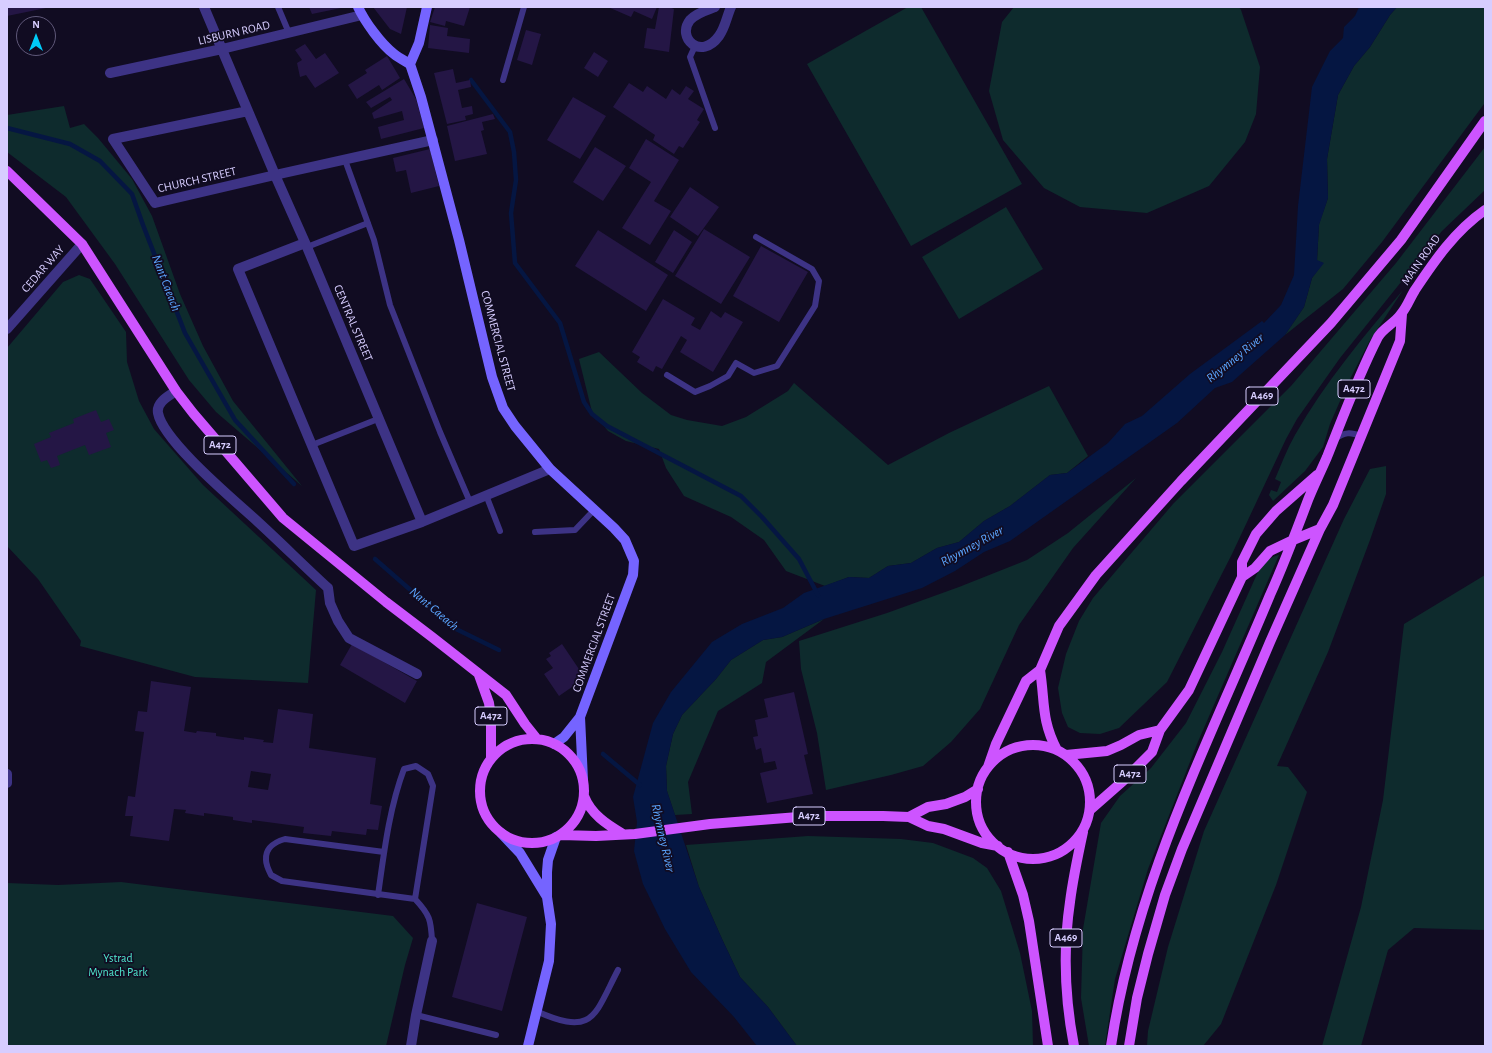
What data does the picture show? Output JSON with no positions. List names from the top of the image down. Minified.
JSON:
{"streets":{"main road":["MAIN ROAD","A472","A469"],"street":["LISBURN ROAD","CHURCH STREET","CEDAR WAY","CENTRAL STREET","COMMERCIAL STREET"]},"crossings":[["LISBURN ROAD","CENTRAL STREET"],["CHURCH STREET","CENTRAL STREET"],["CHURCH STREET","COMMERCIAL STREET"],["MAIN ROAD","A472"],["CEDAR WAY","A472"],["COMMERCIAL STREET","A472"],["A472","A469"]],"water":["Nant Caeach","Rhymney River"],"parks":["Ystrad Mynach Park"],"north":"top"}
